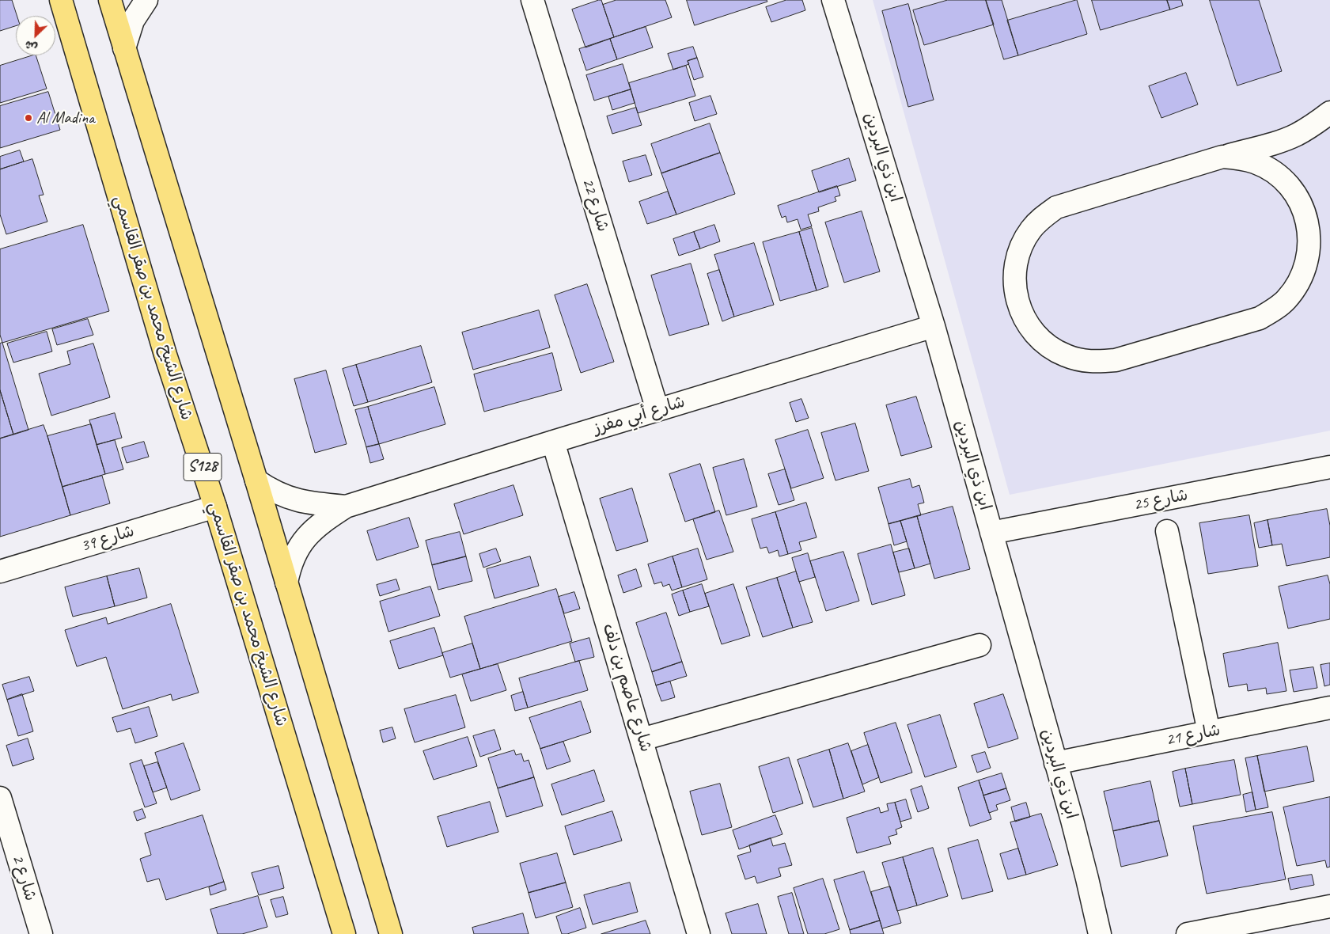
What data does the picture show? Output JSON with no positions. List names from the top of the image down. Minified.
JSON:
{"streets":{"main road":["شارع الشيخ محمد بن صقر القاسمي","S128"],"street":["ابن ذي البردين","شارع 22","شارع أبي مفرز","شارع 25","شارع 39","شارع عاصم بن دلف","شارع 21","شارع 2"]},"crossings":[["ابن ذي البردين","شارع أبي مفرز"],["ابن ذي البردين","شارع 25"],["ابن ذي البردين","شارع 21"],["شارع 22","شارع أبي مفرز"],["شارع الشيخ محمد بن صقر القاسمي","شارع 39"],["شارع أبي مفرز","شارع عاصم بن دلف"]],"places":["Al Madina"],"north":"bottom left"}
